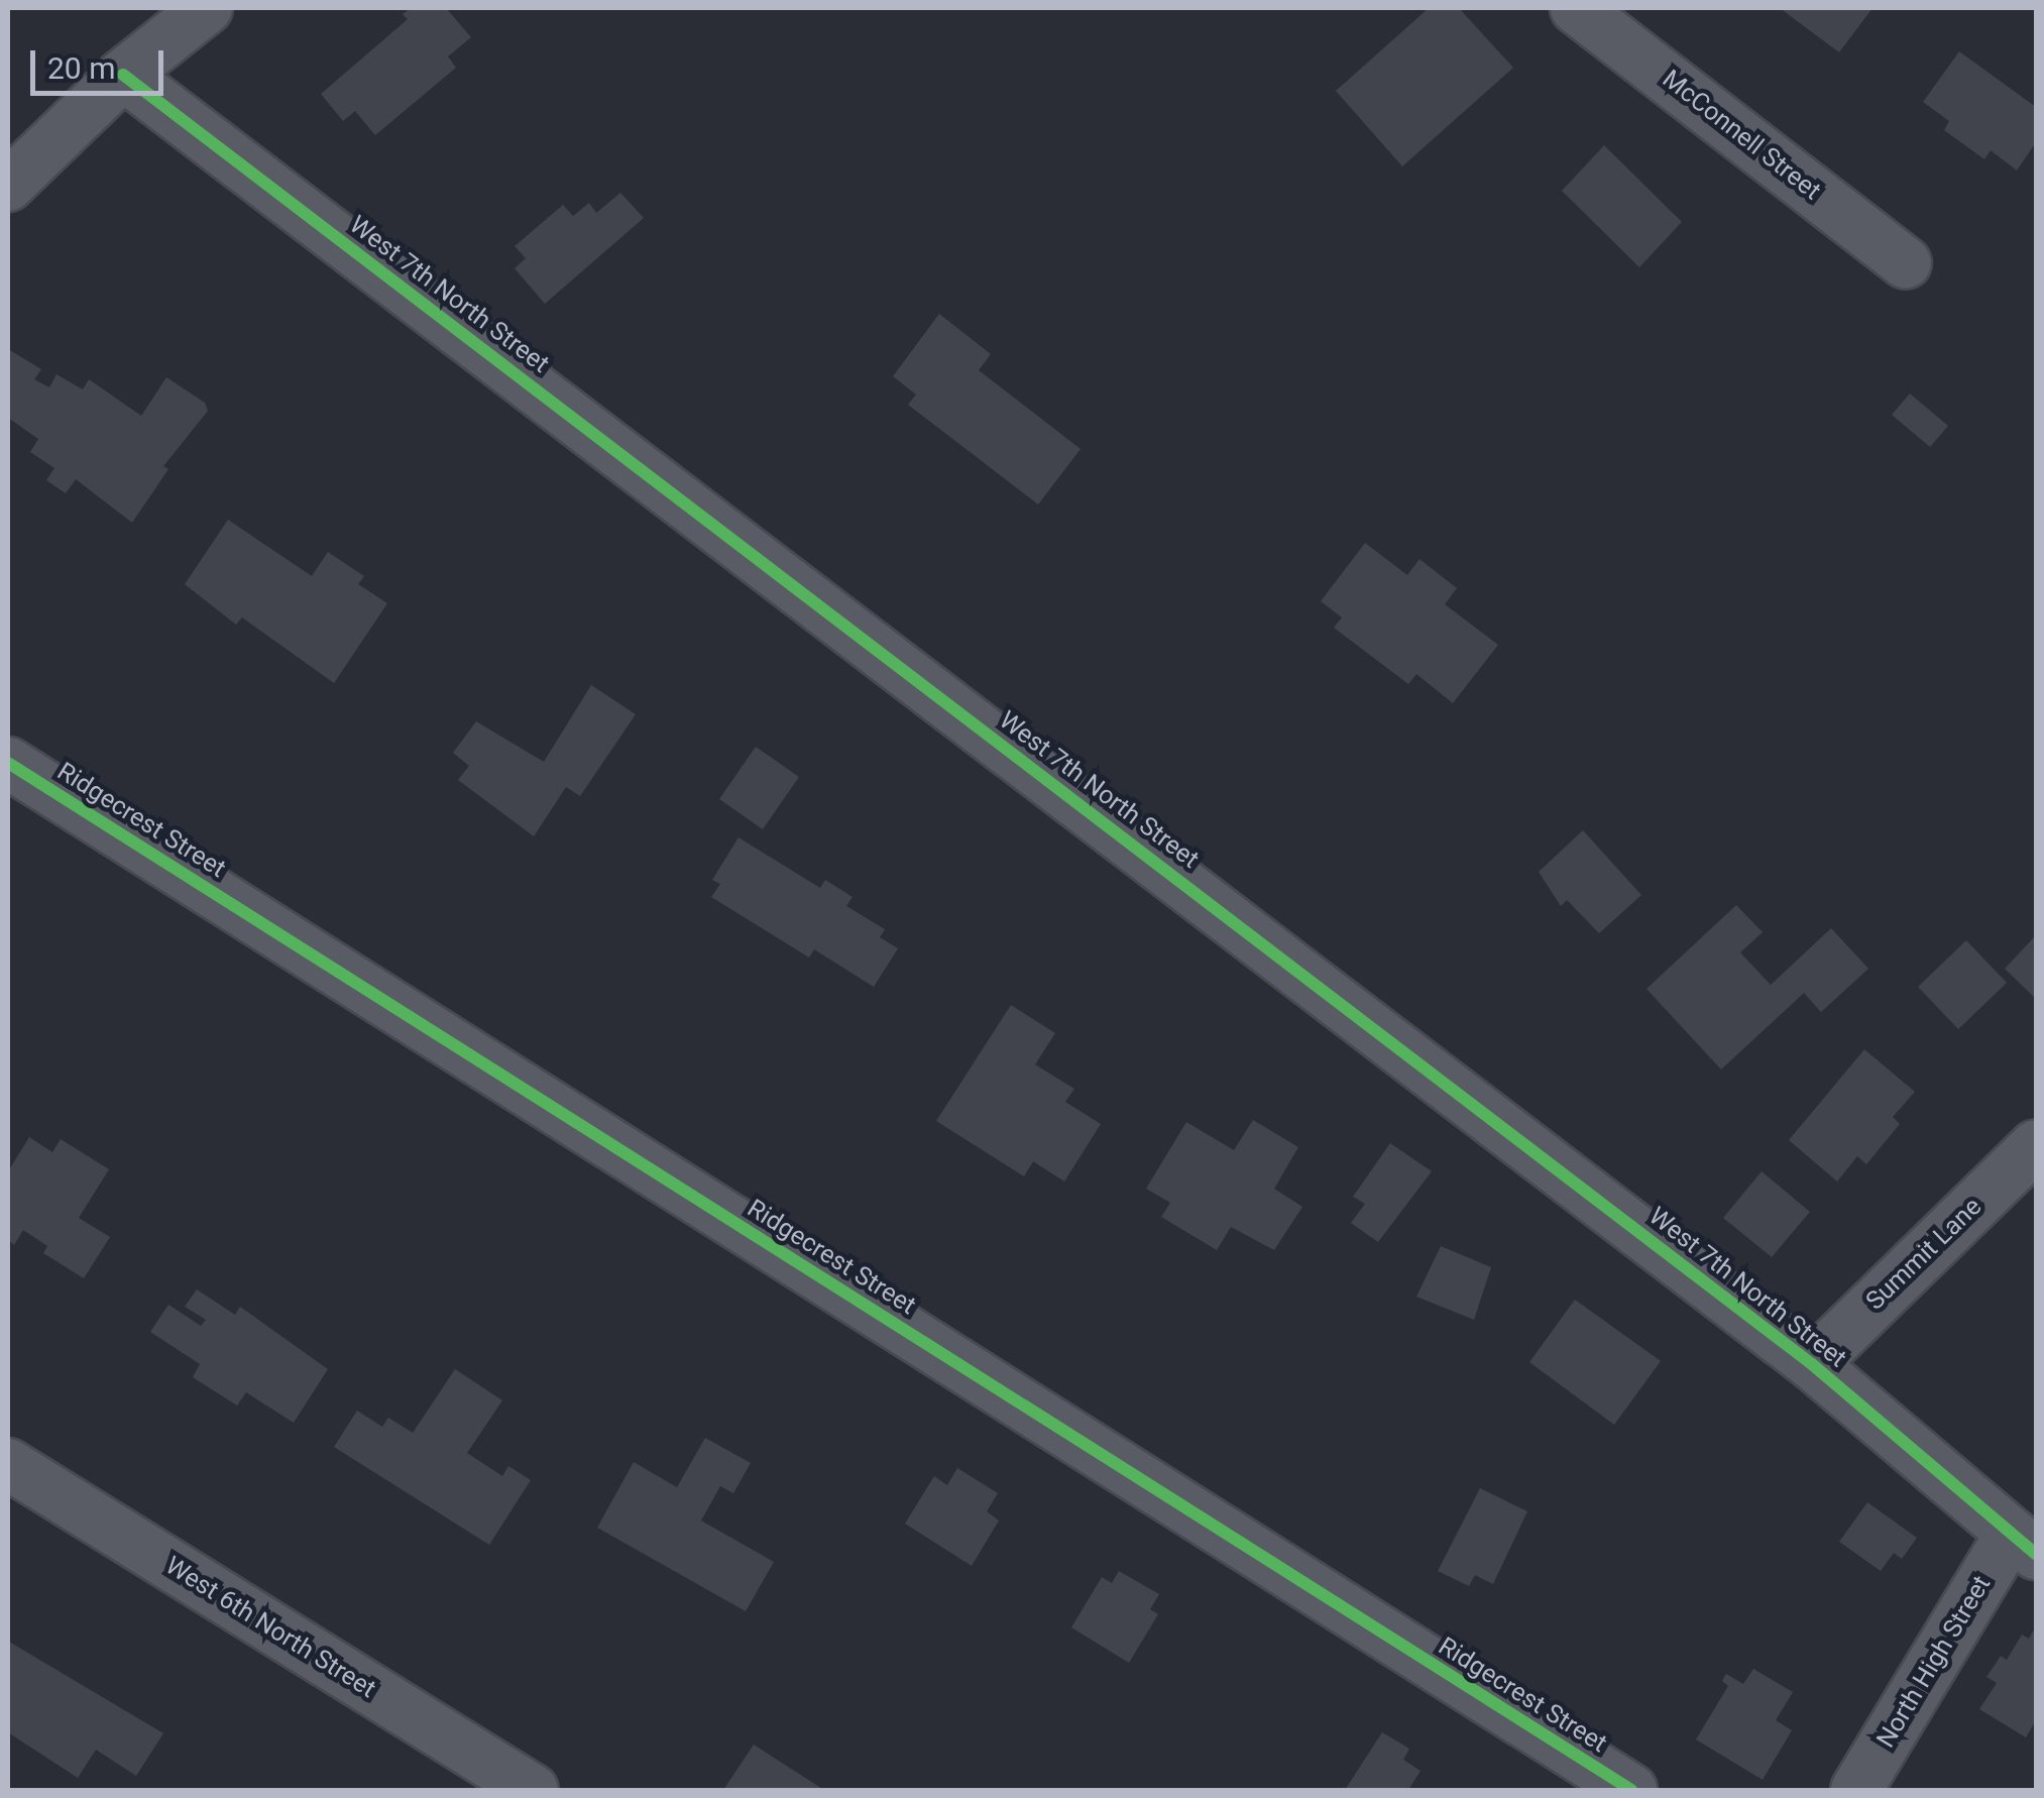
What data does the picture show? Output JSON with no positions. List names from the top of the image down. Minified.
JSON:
{"streets":{"street":["McConnell Street","West 7th North Street","Ridgecrest Street","Summit Lane","West 6th North Street","North High Street"]},"crossings":[["West 7th North Street","Summit Lane"],["West 7th North Street","North High Street"]],"scale_bar":"20 m"}
